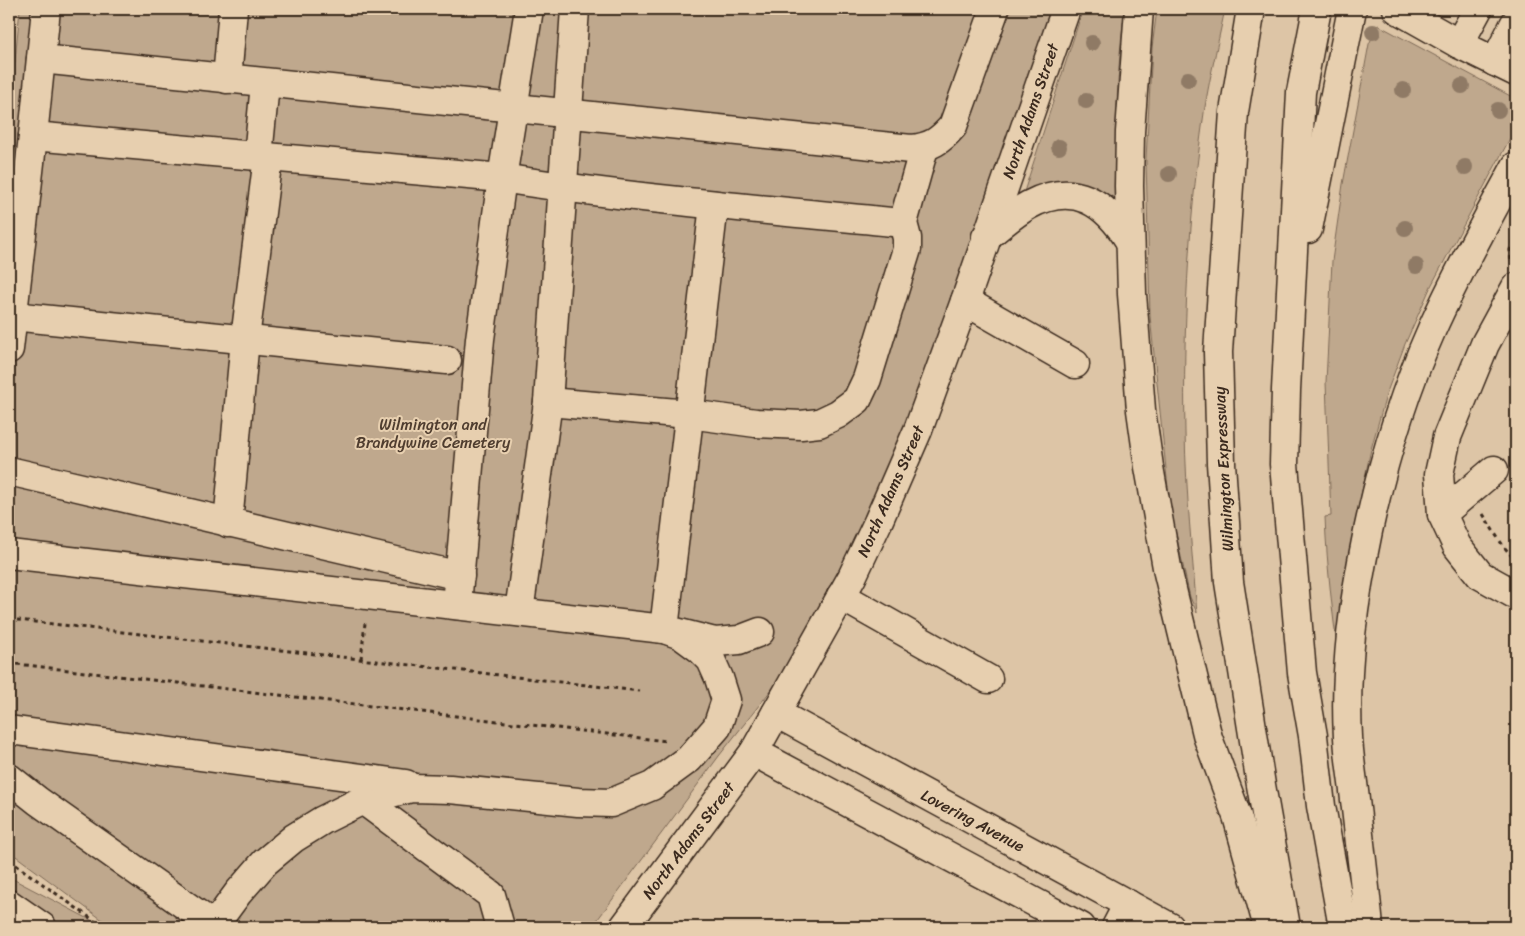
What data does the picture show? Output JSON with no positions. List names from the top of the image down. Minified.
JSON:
{"streets":{"main road":["North Adams Street","Wilmington Expressway","Lovering Avenue"]},"crossings":[["North Adams Street","Lovering Avenue"]],"parks":["Wilmington and Brandywine Cemetery"]}
